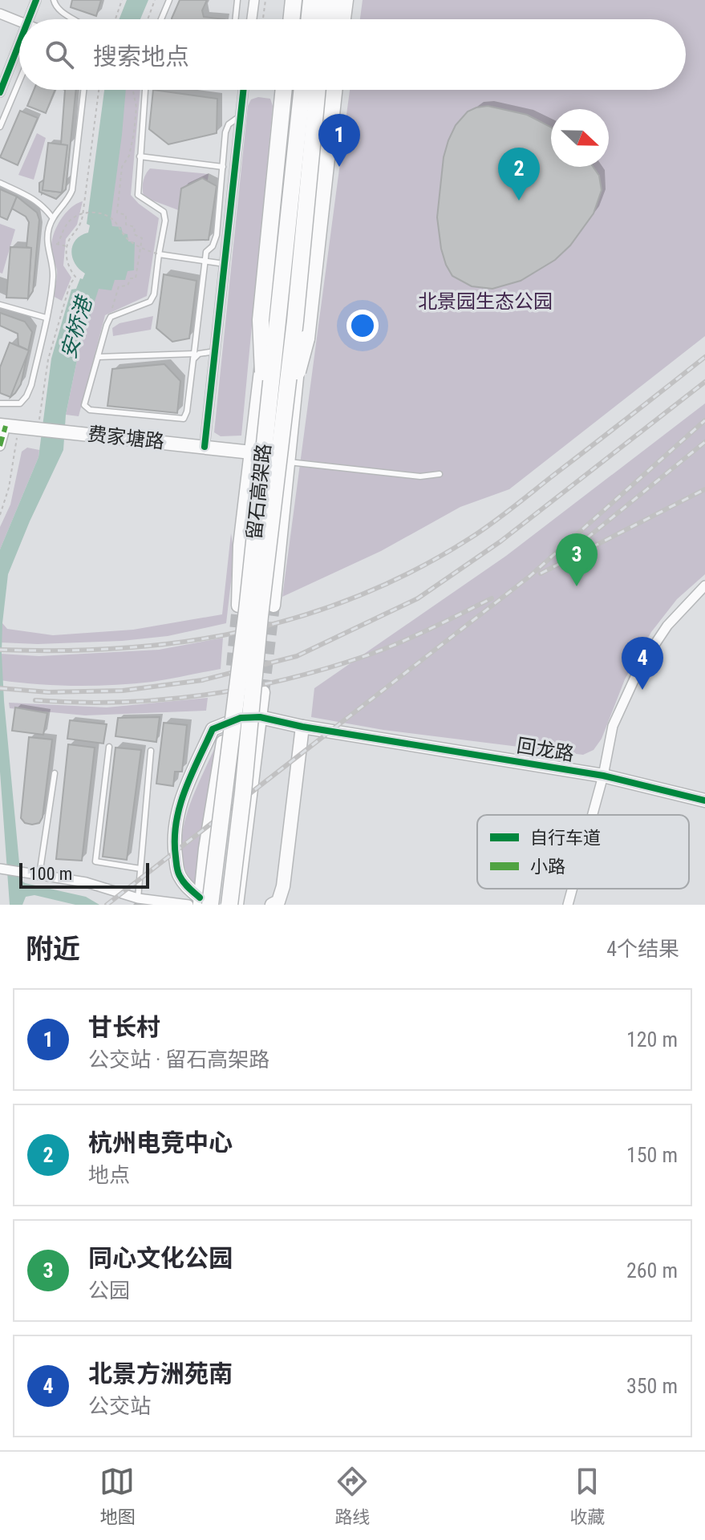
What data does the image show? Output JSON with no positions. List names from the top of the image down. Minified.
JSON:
{"streets":{"highway":["留石高架路"],"main road":["费家塘路","回龙路"]},"water":["安桥港"],"parks":["北景园生态公园"],"legend":["自行车道","小路"],"scale_bar":"100 m","north":"right","page":{"search":"搜索地点","pins":["1","2","3","4"],"scale":"100 m","heading":["附近","4个结果"],"list":[{"mark":"1","name":"甘长村","note":"公交站 · 留石高架路","value":"120 m"},{"mark":"2","name":"杭州电竞中心","note":"地点","value":"150 m"},{"mark":"3","name":"同心文化公园","note":"公园","value":"260 m"},{"mark":"4","name":"北景方洲苑南","note":"公交站","value":"350 m"}],"nav":["地图","路线","收藏"]}}
